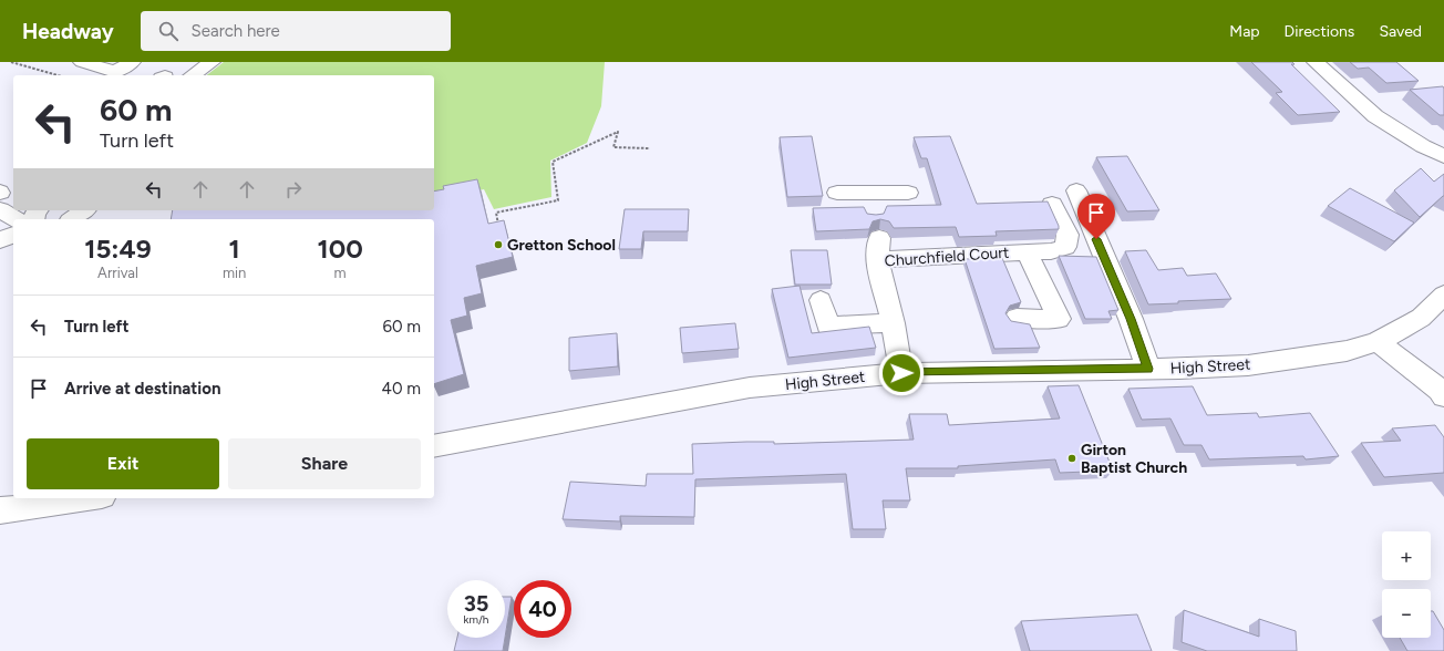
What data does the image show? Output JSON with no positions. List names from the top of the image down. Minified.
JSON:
{"streets":{"street":["Churchfield Court","High Street"]},"crossings":[["Churchfield Court","High Street"]],"places":["Gretton School","Girton Baptist Church"],"page":{"header":"Headway","search":"Search here","nav":["Map","Directions","Saved"],"turn":["60 m","Turn left"],"eta":["15:49","Arrival","1","min","100","m"],"list":[{"name":"Turn left","value":"60 m"},{"name":"Arrive at destination","value":"40 m"}],"buttons":["Exit","Share"],"map_buttons":["+","−"],"speed":"35 km/h","limit":"40"}}
